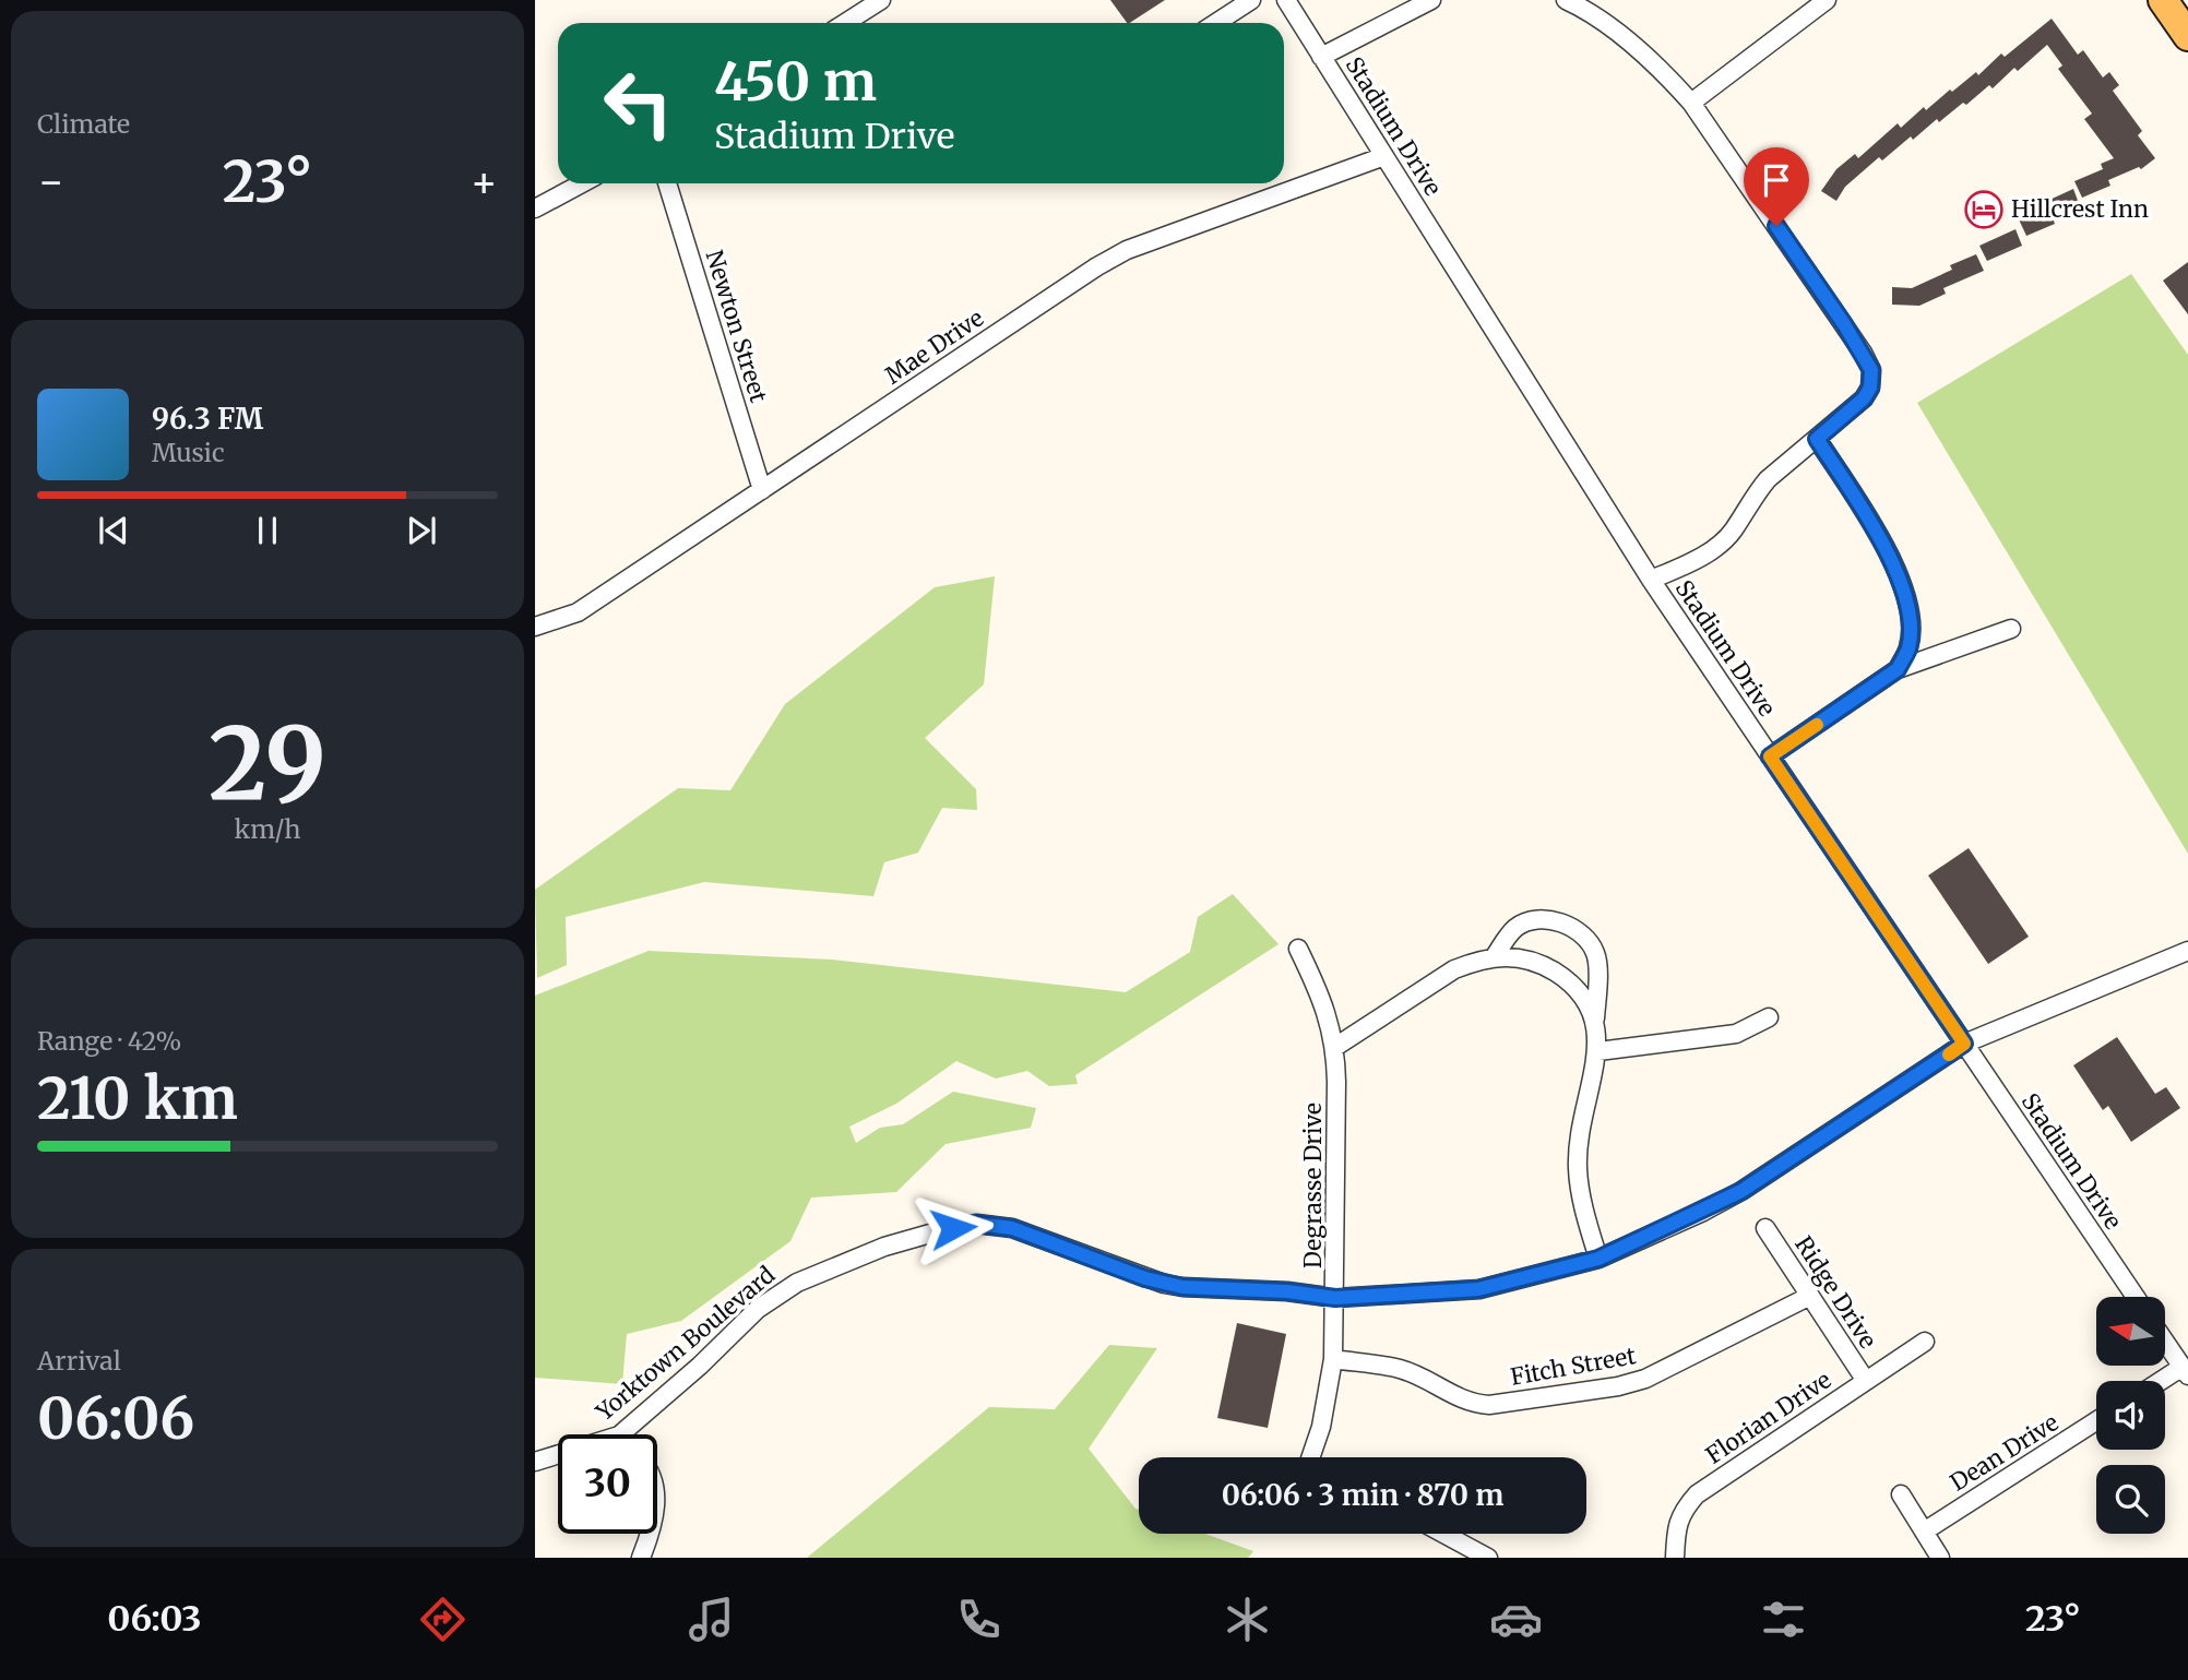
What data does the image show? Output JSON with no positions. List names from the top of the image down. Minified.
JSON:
{"streets":{"street":["Stadium Drive","Newton Street","Mae Drive","Degrasse Drive","Ridge Drive","Yorktown Boulevard","Fitch Street","Florian Drive","Dean Drive"]},"crossings":[["Stadium Drive","Mae Drive"],["Stadium Drive","Yorktown Boulevard"],["Newton Street","Mae Drive"],["Degrasse Drive","Yorktown Boulevard"],["Degrasse Drive","Fitch Street"],["Ridge Drive","Fitch Street"],["Ridge Drive","Florian Drive"]],"places":{"hotel":["Hillcrest Inn"]},"north":"left","page":{"tile":["Climate",["29","km/h"],["Range · 42%","210 km"],["Arrival","06:06"]],"turn":["450 m","Stadium Drive"],"heat":["−","23°","+"],"song":["96.3 FM","Music"],"limit":"30","trip":"06:06 · 3 min · 870 m","tabs":["06:03","23°"]}}
